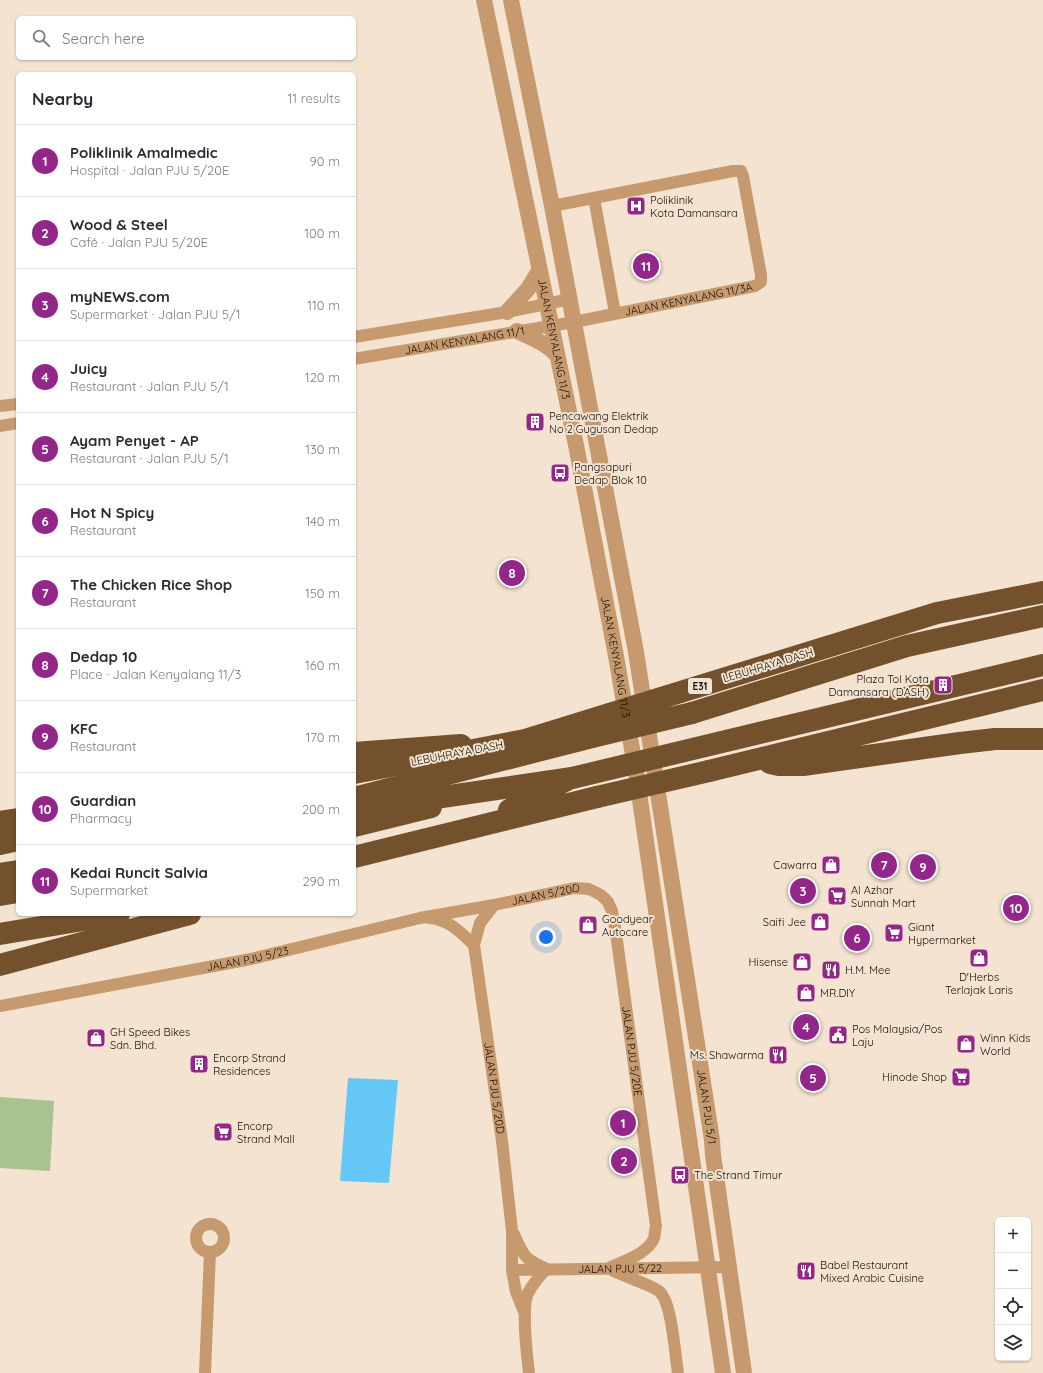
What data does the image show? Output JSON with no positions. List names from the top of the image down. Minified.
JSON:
{"streets":{"highway":["LEBUHRAYA DASH","E31"],"street":["JALAN KENYALANG 11/3A","JALAN KENYALANG 11/3","JALAN KENYALANG 11/1","JALAN 5/20D","JALAN PJU 5/23","JALAN PJU 5/20E","JALAN PJU 5/20D","JALAN PJU 5/1","JALAN PJU 5/22"]},"crossings":[["JALAN KENYALANG 11/3A","JALAN KENYALANG 11/3"],["JALAN KENYALANG 11/3A","JALAN KENYALANG 11/1"],["JALAN KENYALANG 11/3","JALAN KENYALANG 11/1"],["JALAN KENYALANG 11/3","JALAN PJU 5/1"],["JALAN 5/20D","JALAN PJU 5/23"],["JALAN 5/20D","JALAN PJU 5/20E"],["JALAN 5/20D","JALAN PJU 5/20D"],["JALAN PJU 5/23","JALAN PJU 5/20D"],["JALAN PJU 5/20E","JALAN PJU 5/22"],["JALAN PJU 5/20D","JALAN PJU 5/22"],["JALAN PJU 5/1","JALAN PJU 5/22"]],"places":{"hospital":["Poliklinik Kota Damansara"],"building":["Pencawang Elektrik No 2 Gugusan Dedap","Plaza Tol Kota Damansara (DASH)","Encorp Strand Residences"],"bus stop":["Pangsapuri Dedap Blok 10","The Strand Timur"],"shop":["Cawarra","Saifi Jee","Goodyear Autocare","D'Herbs Terlajak Laris","Hisense","MR.DIY","GH Speed Bikes Sdn. Bhd.","Winn Kids World"],"supermarket":["Al Azhar Sunnah Mart","Giant Hypermarket","Hinode Shop","Encorp Strand Mall"],"restaurant":["H.M. Mee","Ms. Shawarma","Babel Restaurant Mixed Arabic Cuisine"],"public building":["Pos Malaysia/Pos Laju"]},"page":{"search":"Search here","heading":["Nearby","11 results"],"list":[{"mark":"1","name":"Poliklinik Amalmedic","note":"Hospital · Jalan PJU 5/20E","value":"90 m"},{"mark":"2","name":"Wood & Steel","note":"Café · Jalan PJU 5/20E","value":"100 m"},{"mark":"3","name":"myNEWS.com","note":"Supermarket · Jalan PJU 5/1","value":"110 m"},{"mark":"4","name":"Juicy","note":"Restaurant · Jalan PJU 5/1","value":"120 m"},{"mark":"5","name":"Ayam Penyet - AP","note":"Restaurant · Jalan PJU 5/1","value":"130 m"},{"mark":"6","name":"Hot N Spicy","note":"Restaurant","value":"140 m"},{"mark":"7","name":"The Chicken Rice Shop","note":"Restaurant","value":"150 m"},{"mark":"8","name":"Dedap 10","note":"Place · Jalan Kenyalang 11/3","value":"160 m"},{"mark":"9","name":"KFC","note":"Restaurant","value":"170 m"},{"mark":"10","name":"Guardian","note":"Pharmacy","value":"200 m"},{"mark":"11","name":"Kedai Runcit Salvia","note":"Supermarket","value":"290 m"}],"pins":["11","8","7","9","3","10","6","4","5","1","2"],"map_buttons":["+","−"]}}
